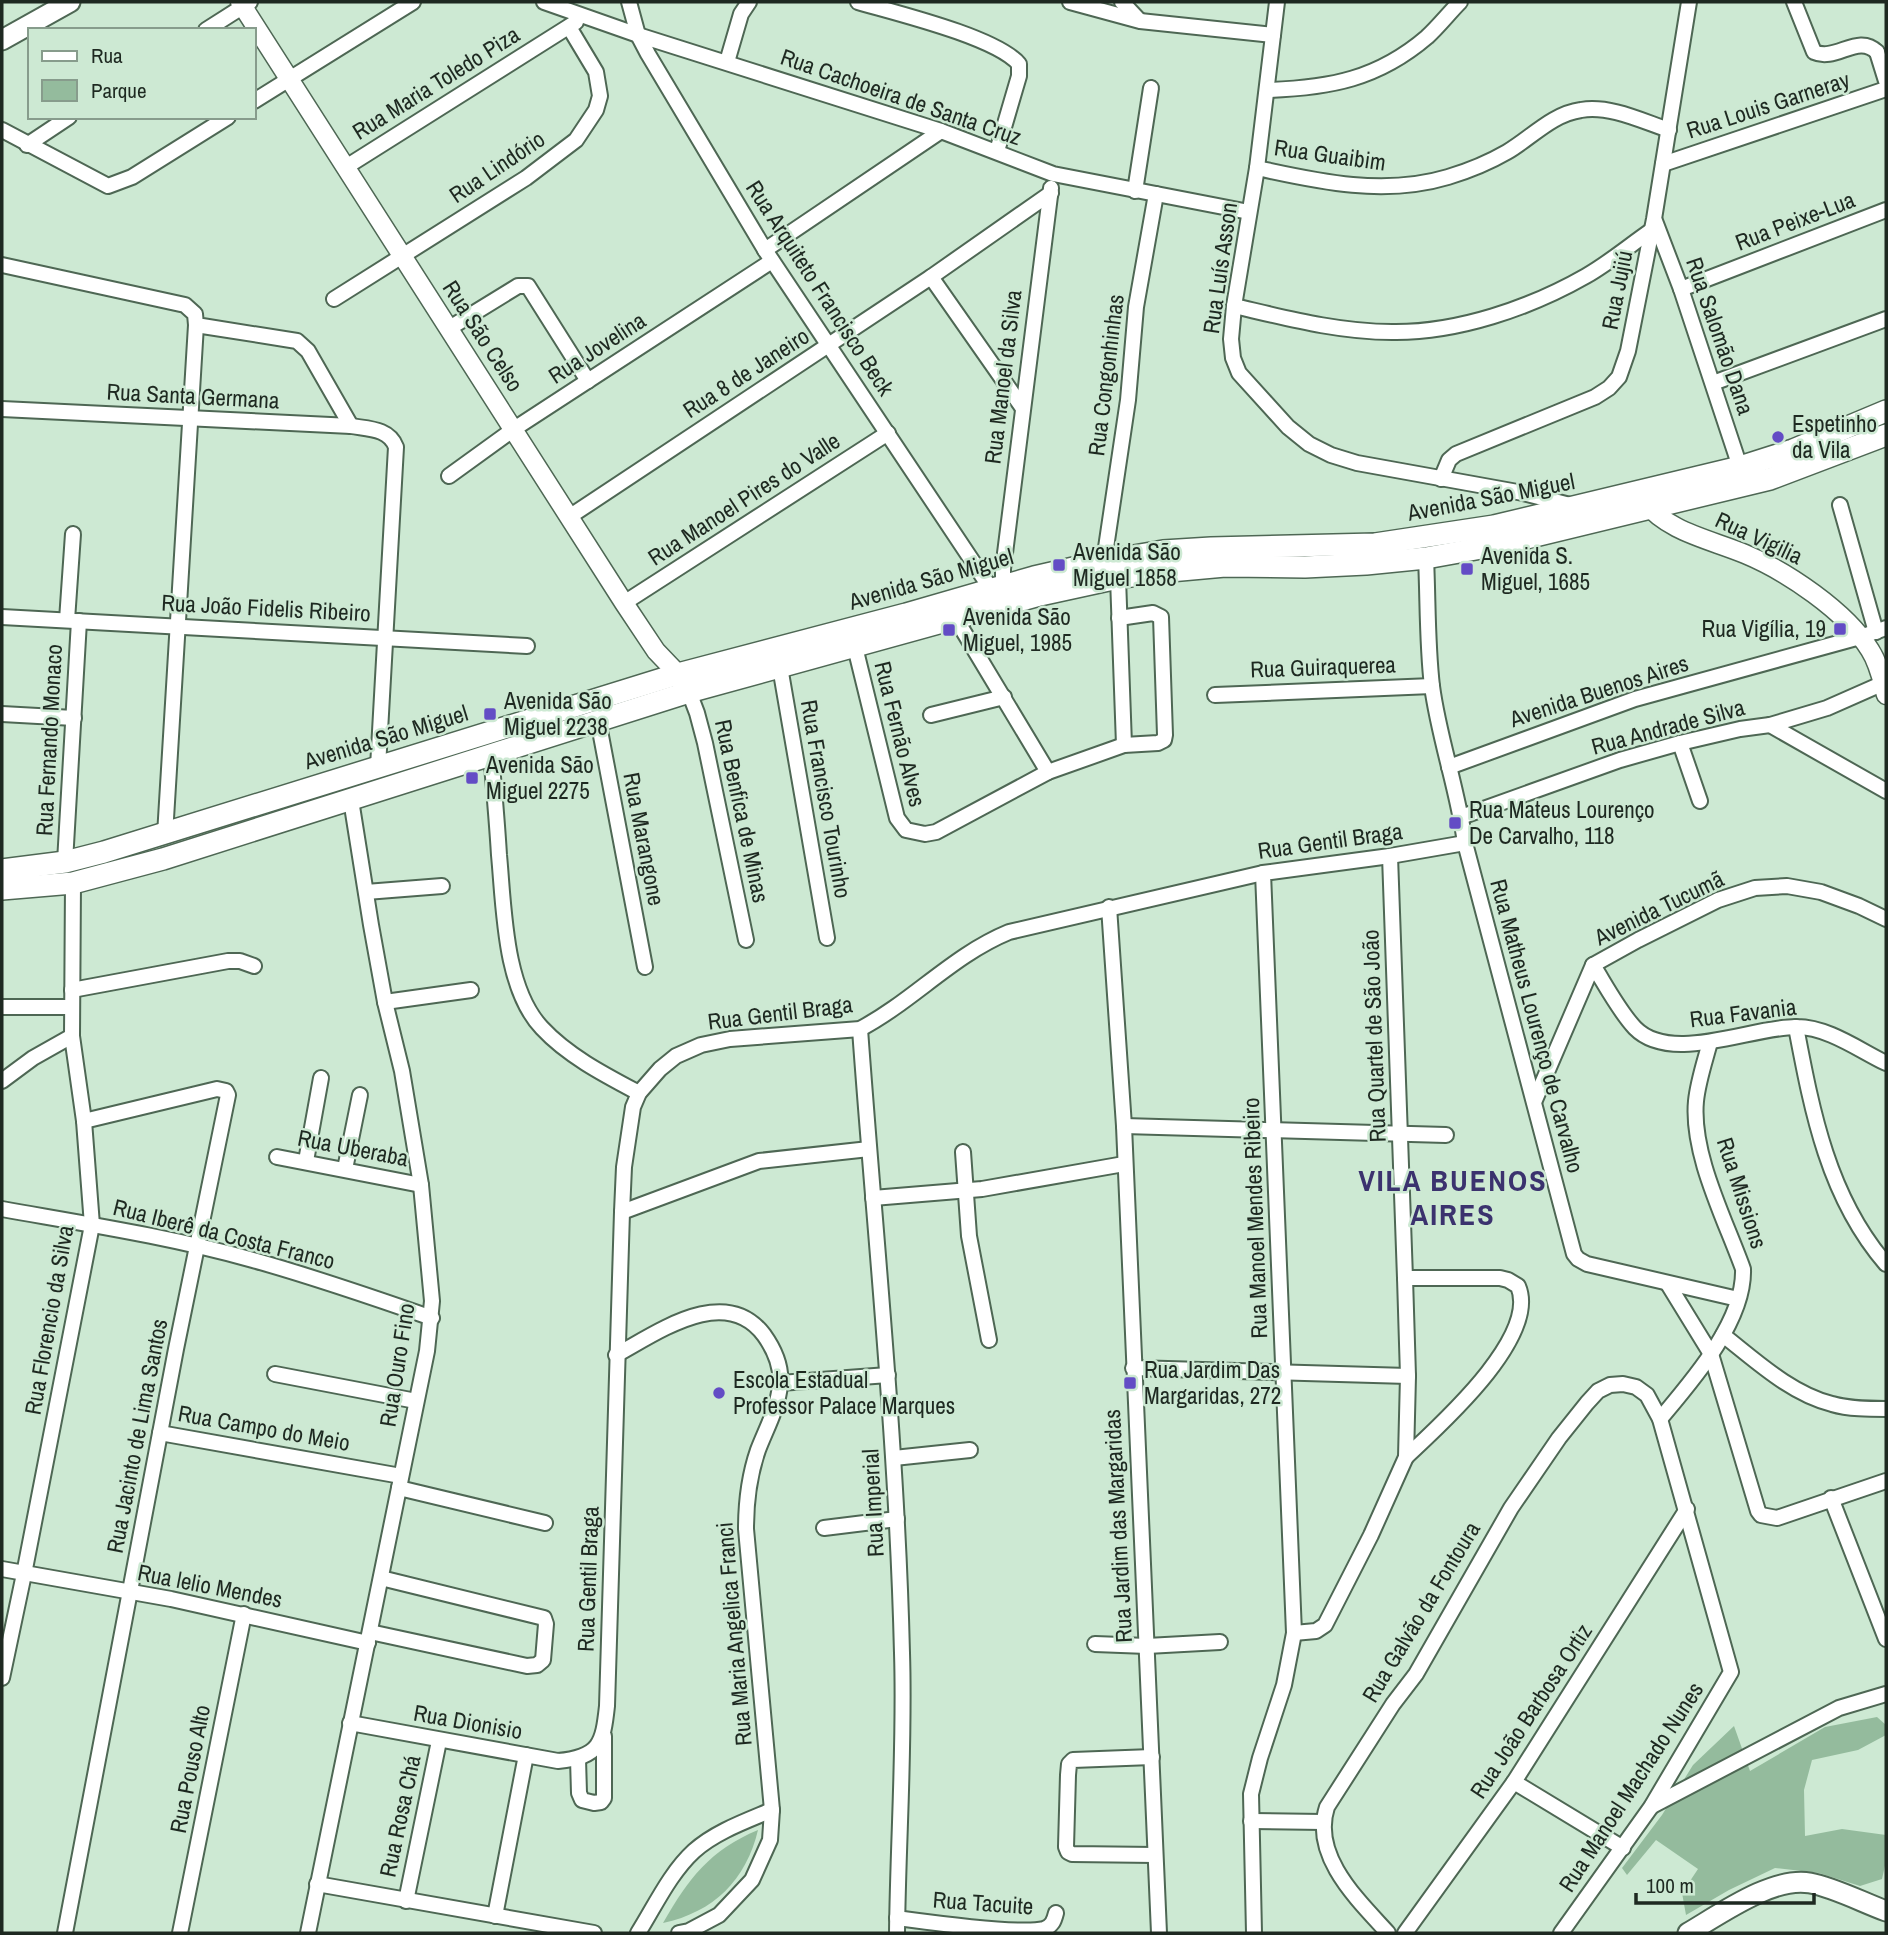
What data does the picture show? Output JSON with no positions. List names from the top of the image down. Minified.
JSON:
{"streets":{"main road":["Avenida São Miguel"],"street":["Rua Maria Toledo Piza","Rua Cachoeira de Santa Cruz","Rua Louis Garneray","Rua Guaibim","Rua Lindório","Rua Peixe-Lua","Rua Luís Asson","Rua Arquiteto Francisco Beck","Rua Jujiú","Rua São Celso","Rua Salomão Dana","Rua Jovelina","Rua 8 de Janeiro","Rua Congonhinhas","Rua Manoel da Silva","Rua Santa Germana","Rua Manoel Pires do Valle","Rua Vigilia","Rua João Fidelis Ribeiro","Rua Guiraquerea","Avenida Buenos Aires","Rua Andrade Silva","Rua Fernão Alves","Rua Fernando Monaco","Rua Francisco Tourinho","Rua Benfica de Minas","Rua Marangone","Rua Gentil Braga","Avenida Tucumã","Rua Favania","Rua Matheus Lourenço de Carvalho","Rua Quartel de São João","Rua Uberaba","Rua Missions","Rua Manoel Mendes Ribeiro","Rua Iberê da Costa Franco","Rua Florencio da Silva","Rua Ouro Fino","Rua Campo do Meio","Rua Jacinto de Lima Santos","Rua Imperial","Rua Jardim das Margaridas","Rua lelio Mendes","Rua Galvão da Fontoura","Rua Maria Angelica Franci","Rua João Barbosa Ortiz","Rua Dionisio","Rua Pouso Alto","Rua Manoel Machado Nunes","Rua Rosa Chá","Rua Tacuite"]},"crossings":[["Rua Maria Toledo Piza","Rua Cachoeira de Santa Cruz"],["Rua Maria Toledo Piza","Rua Lindório"],["Rua Maria Toledo Piza","Rua São Celso"],["Rua Cachoeira de Santa Cruz","Rua Luís Asson"],["Rua Cachoeira de Santa Cruz","Rua Arquiteto Francisco Beck"],["Rua Cachoeira de Santa Cruz","Rua Jovelina"],["Rua Cachoeira de Santa Cruz","Rua Congonhinhas"],["Rua Cachoeira de Santa Cruz","Rua Manoel da Silva"],["Rua Louis Garneray","Rua Jujiú"],["Rua Guaibim","Rua Luís Asson"],["Rua Guaibim","Rua Jujiú"],["Rua Lindório","Rua São Celso"],["Rua Peixe-Lua","Rua Salomão Dana"],["Rua Luís Asson","Rua Jujiú"],["Rua Luís Asson","Avenida São Miguel"],["Rua Arquiteto Francisco Beck","Rua Jovelina"],["Rua Arquiteto Francisco Beck","Rua 8 de Janeiro"],["Rua Arquiteto Francisco Beck","Rua Manoel da Silva"],["Rua Arquiteto Francisco Beck","Avenida São Miguel"],["Rua Arquiteto Francisco Beck","Rua Manoel Pires do Valle"],["Rua Jujiú","Rua Salomão Dana"],["Rua São Celso","Rua Jovelina"],["Rua São Celso","Rua 8 de Janeiro"],["Rua São Celso","Avenida São Miguel"],["Rua São Celso","Rua Manoel Pires do Valle"],["Rua São Celso","Rua Benfica de Minas"],["Rua Salomão Dana","Avenida São Miguel"],["Rua 8 de Janeiro","Rua Manoel da Silva"],["Rua Congonhinhas","Avenida São Miguel"],["Rua Manoel da Silva","Avenida São Miguel"],["Rua Santa Germana","Rua João Fidelis Ribeiro"],["Avenida São Miguel","Rua Vigilia"],["Avenida São Miguel","Rua Fernão Alves"],["Avenida São Miguel","Rua Fernando Monaco"],["Avenida São Miguel","Rua Francisco Tourinho"],["Avenida São Miguel","Rua Benfica de Minas"],["Avenida São Miguel","Rua Marangone"],["Avenida São Miguel","Rua Matheus Lourenço de Carvalho"],["Avenida São Miguel","Rua Florencio da Silva"],["Avenida São Miguel","Rua Ouro Fino"],["Rua Vigilia","Avenida Buenos Aires"],["Rua Vigilia","Rua Andrade Silva"],["Rua João Fidelis Ribeiro","Rua Fernando Monaco"],["Rua Guiraquerea","Rua Matheus Lourenço de Carvalho"],["Avenida Buenos Aires","Rua Matheus Lourenço de Carvalho"],["Rua Andrade Silva","Rua Matheus Lourenço de Carvalho"],["Rua Gentil Braga","Rua Matheus Lourenço de Carvalho"],["Rua Gentil Braga","Rua Quartel de São João"],["Rua Gentil Braga","Rua Manoel Mendes Ribeiro"],["Rua Gentil Braga","Rua Imperial"],["Rua Gentil Braga","Rua Jardim das Margaridas"],["Rua Gentil Braga","Rua Maria Angelica Franci"],["Rua Gentil Braga","Rua Dionisio"],["Avenida Tucumã","Rua Favania"],["Avenida Tucumã","Rua Matheus Lourenço de Carvalho"],["Rua Favania","Rua Missions"],["Rua Matheus Lourenço de Carvalho","Rua Missions"],["Rua Quartel de São João","Rua Manoel Mendes Ribeiro"],["Rua Uberaba","Rua Ouro Fino"],["Rua Missions","Rua Galvão da Fontoura"],["Rua Missions","Rua Manoel Machado Nunes"],["Rua Iberê da Costa Franco","Rua Florencio da Silva"],["Rua Iberê da Costa Franco","Rua Ouro Fino"],["Rua Iberê da Costa Franco","Rua Jacinto de Lima Santos"],["Rua Florencio da Silva","Rua Jacinto de Lima Santos"],["Rua Florencio da Silva","Rua lelio Mendes"],["Rua Ouro Fino","Rua Campo do Meio"],["Rua Ouro Fino","Rua lelio Mendes"],["Rua Ouro Fino","Rua Dionisio"],["Rua Campo do Meio","Rua Jacinto de Lima Santos"],["Rua Jacinto de Lima Santos","Rua lelio Mendes"],["Rua Imperial","Rua Tacuite"],["Rua lelio Mendes","Rua Pouso Alto"],["Rua Galvão da Fontoura","Rua Manoel Machado Nunes"],["Rua João Barbosa Ortiz","Rua Manoel Machado Nunes"],["Rua Dionisio","Rua Rosa Chá"]],"districts":["VILA BUENOS AIRES"],"places":{"other":["Espetinho da Vila","Escola Estadual Professor Palace Marques"],"transit":["Avenida São Miguel 1858","Avenida S. Miguel, 1685","Rua Vigília, 19","Avenida São Miguel, 1985","Avenida São Miguel 2238","Avenida São Miguel 2275","Rua Mateus Lourenço De Carvalho, 118","Rua Jardim Das Margaridas, 272"]},"legend":["Rua","Parque"],"scale_bar":"100 m"}
